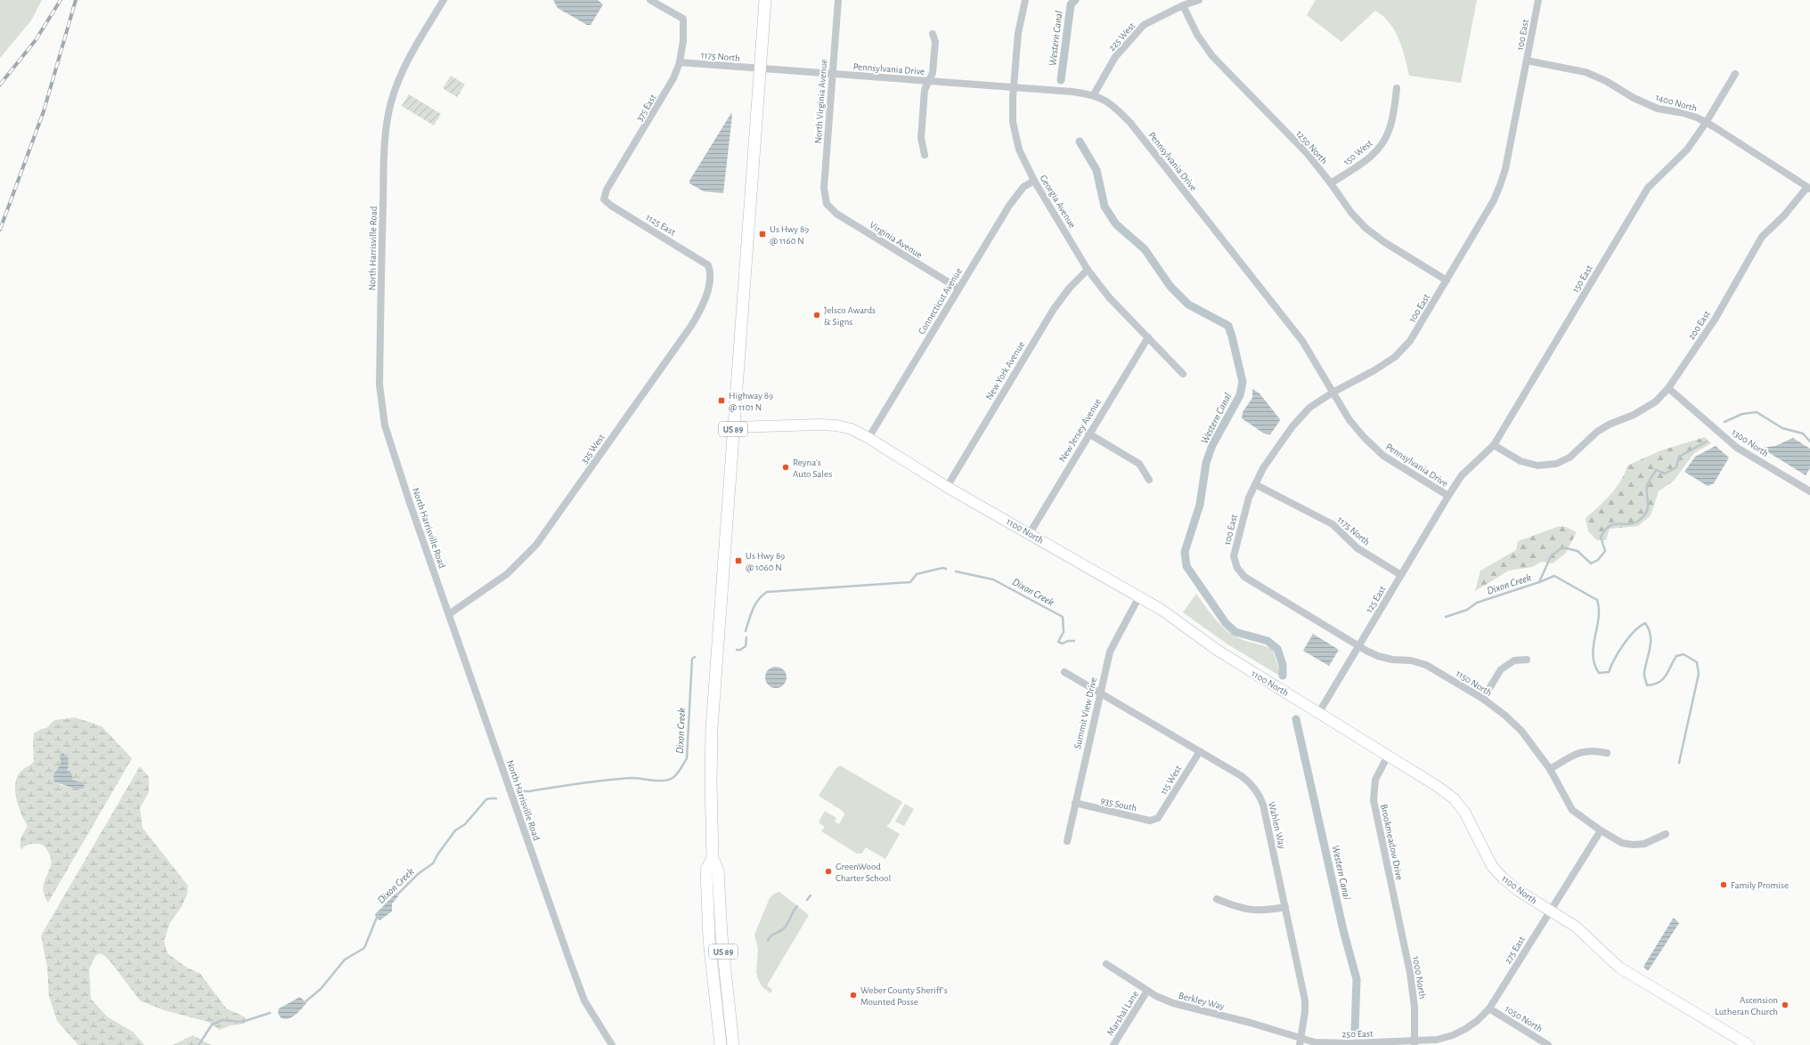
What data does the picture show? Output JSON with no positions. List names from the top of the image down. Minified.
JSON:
{"streets":{"main road":["US 89"],"street":["100 East","225 West","1175 North","Pennsylvania Drive","North Virginia Avenue","1400 North","375 East","1250 North","150 West","Georgia Avenue","1125 East","Virginia Avenue","North Harrisville Road","150 East","Connecticut Avenue","200 East","New York Avenue","New Jersey Avenue","1300 North","325 West","1100 North","125 East","1150 North","Summit View Drive","115 West","935 South","Wahlen Way","Brookmeadow Drive","275 East","1000 North","Berkley Way","Marshal Lane","1050 North","250 East"]},"crossings":[["100 East","1175 North"],["100 East","Pennsylvania Drive"],["100 East","1400 North"],["100 East","1250 North"],["100 East","1150 North"],["225 West","Pennsylvania Drive"],["225 West","1250 North"],["1175 North","Pennsylvania Drive"],["1175 North","375 East"],["1175 North","US 89"],["1175 North","125 East"],["Pennsylvania Drive","North Virginia Avenue"],["Pennsylvania Drive","Georgia Avenue"],["Pennsylvania Drive","150 East"],["Pennsylvania Drive","US 89"],["Pennsylvania Drive","125 East"],["North Virginia Avenue","Virginia Avenue"],["1400 North","150 East"],["1400 North","200 East"],["375 East","1125 East"],["1250 North","150 West"],["Georgia Avenue","Connecticut Avenue"],["Georgia Avenue","New York Avenue"],["Georgia Avenue","New Jersey Avenue"],["1125 East","325 West"],["Virginia Avenue","Connecticut Avenue"],["North Harrisville Road","325 West"],["150 East","200 East"],["150 East","125 East"],["Connecticut Avenue","1100 North"],["200 East","1300 North"],["New York Avenue","1100 North"],["US 89","1100 North"],["New Jersey Avenue","1100 North"],["1100 North","125 East"],["1100 North","Summit View Drive"],["1100 North","Brookmeadow Drive"],["1100 North","275 East"],["125 East","1150 North"],["1150 North","275 East"],["Summit View Drive","935 South"],["Summit View Drive","Wahlen Way"],["115 West","935 South"],["115 West","Wahlen Way"],["Wahlen Way","Berkley Way"],["Wahlen Way","250 East"],["Brookmeadow Drive","1000 North"],["275 East","1000 North"],["275 East","1050 North"],["275 East","250 East"],["1000 North","250 East"],["Berkley Way","Marshal Lane"],["Berkley Way","250 East"]],"water":["Western Canal","Dixon Creek"],"places":{"transit":["Us Hwy 89 @ 1160 N","Highway 89 @ 1101 N","Us Hwy 89 @ 1060 N"],"other":["Jelsco Awards & Signs","Reyna's Auto Sales","GreenWood Charter School","Family Promise","Weber County Sheriff's Mounted Posse","Ascension Lutheran Church"]}}
